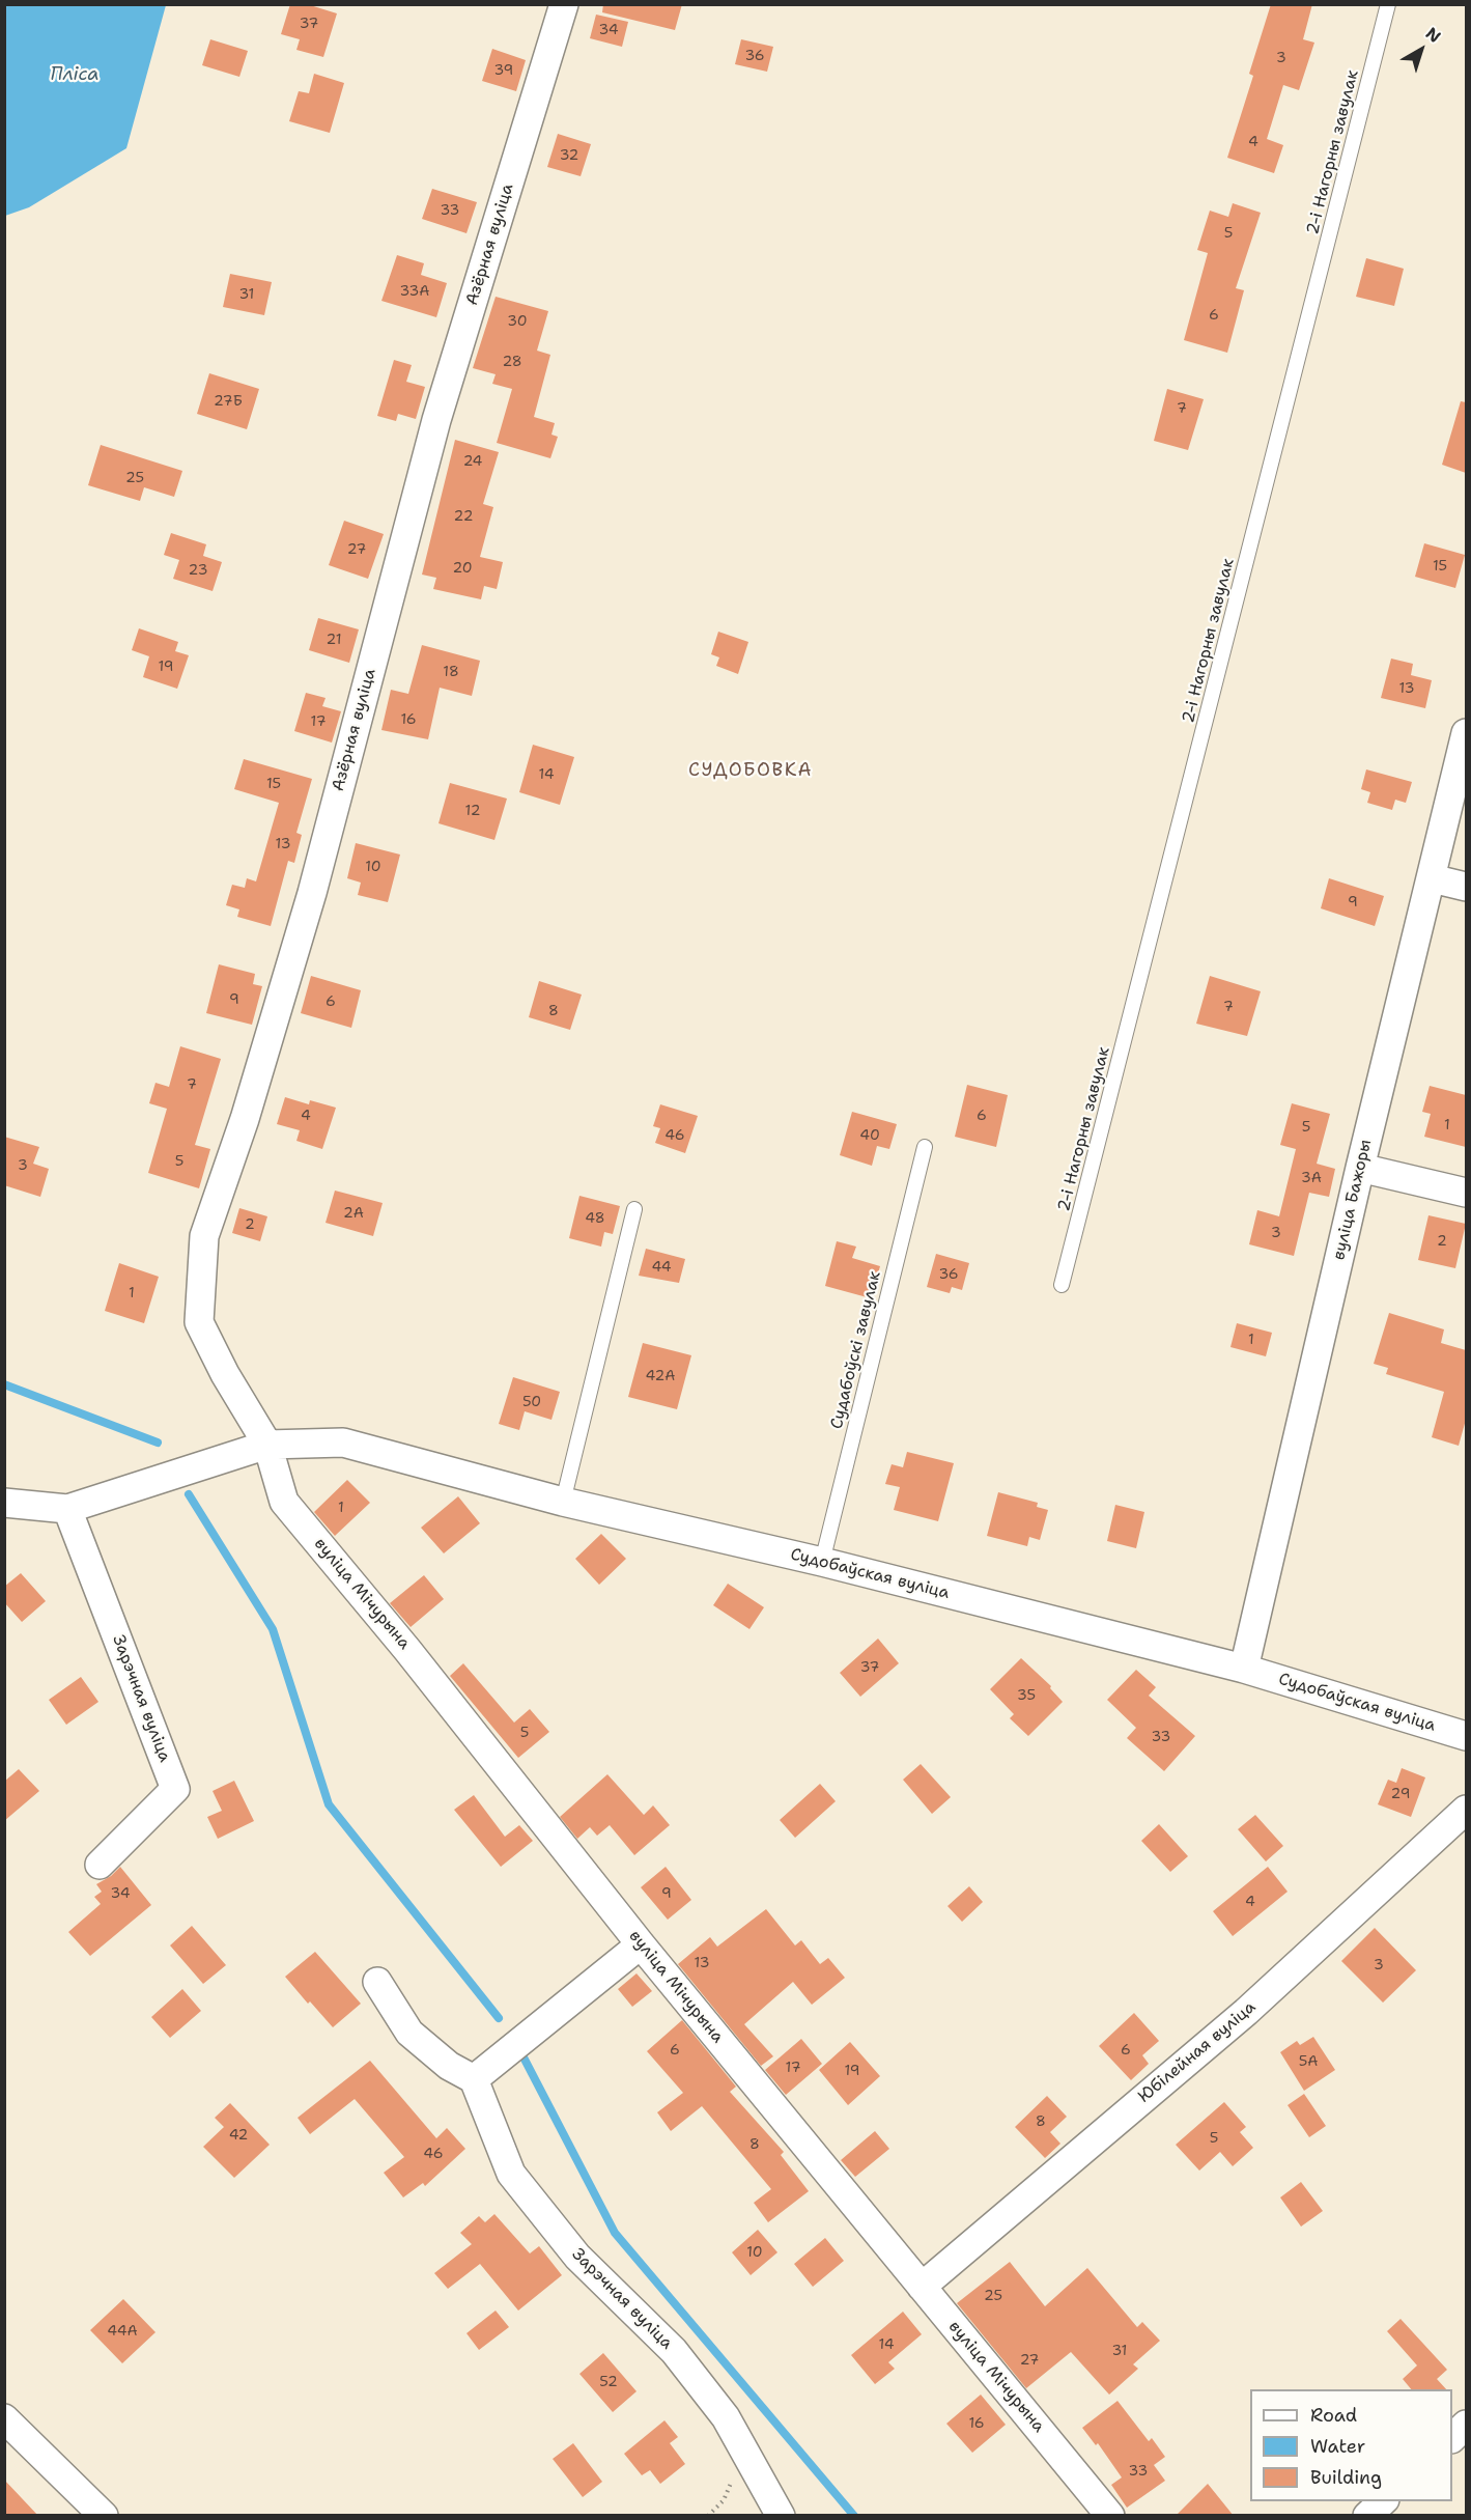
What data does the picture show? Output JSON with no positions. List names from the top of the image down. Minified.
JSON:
{"streets":{"street":["Азёрная вуліца","вуліца Бажоры","Судобаўская вуліца","вуліца Мічурына","Зарэчная вуліца","Юбілейная вуліца"],"lane":["2-і Нагорны завулак","Судабоўскі завулак"]},"crossings":[["Азёрная вуліца","Судобаўская вуліца"],["Азёрная вуліца","вуліца Мічурына"],["вуліца Бажоры","Судобаўская вуліца"],["Судабоўскі завулак","Судобаўская вуліца"],["Судобаўская вуліца","вуліца Мічурына"],["вуліца Мічурына","Юбілейная вуліца"]],"districts":["СУДОБОВКА"],"water":["Пліса"],"house_numbers":["37","34","36","3","39","4","32","33","5","33А","31","6","30","28","27Б","7","24","25","22","27","15","20","23","21","19","18","13","16","17","14","15","12","13","10","9","9","6","7","8","7","4","6","1","5","46","40","5","3","3А","2А","48","2","3","2","44","36","1","1","42А","50","1","37","35","5","33","29","34","9","4","13","3","6","6","5А","17","19","8","42","5","8","46","10","25","44А","14","31","27","52","16","33"],"legend":["Road","Water","Building"],"north":"top right"}
